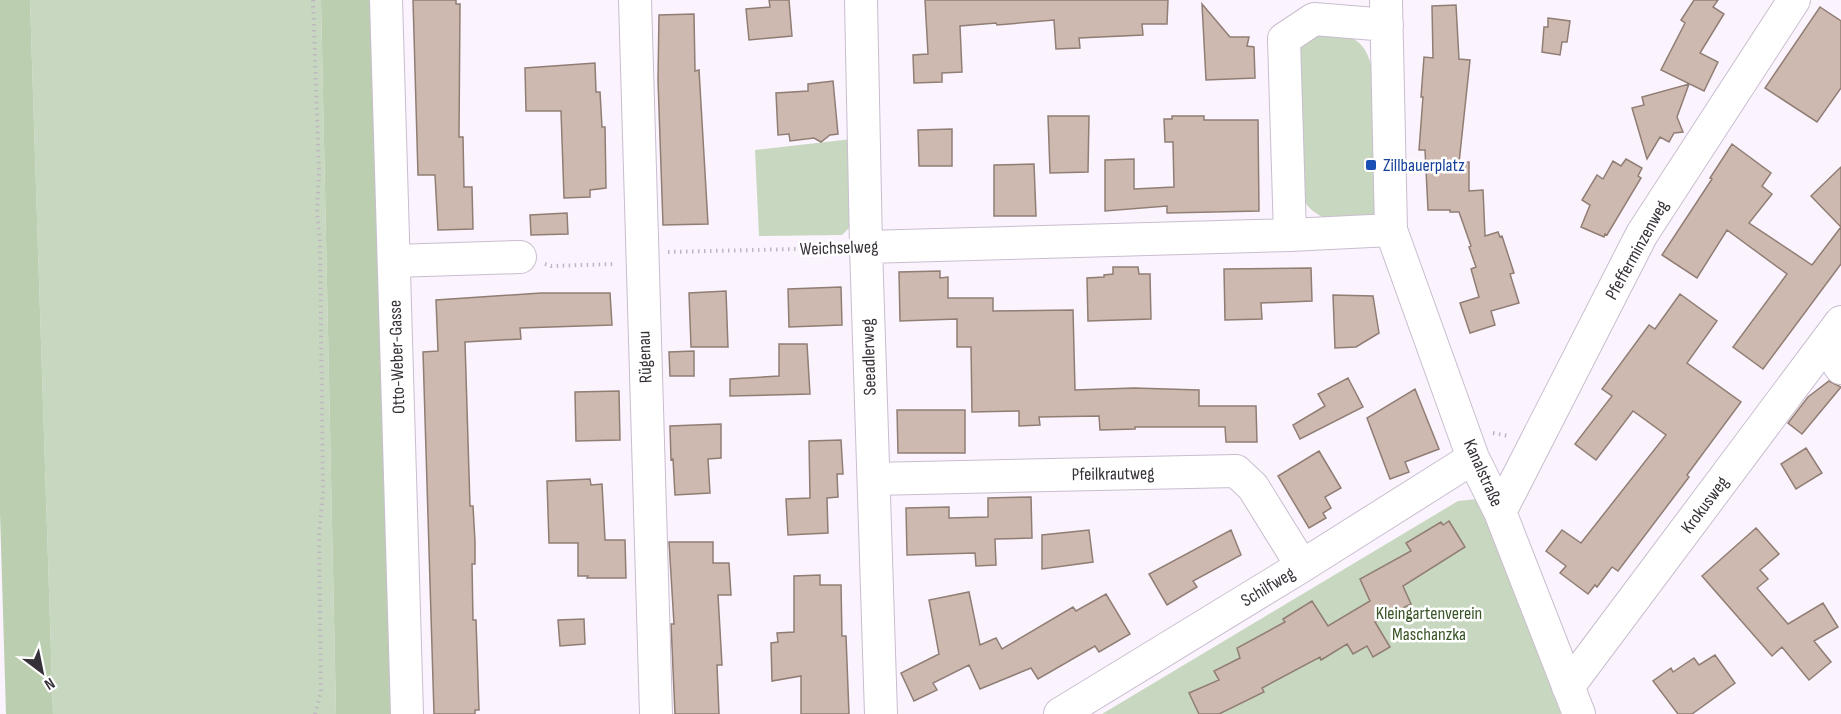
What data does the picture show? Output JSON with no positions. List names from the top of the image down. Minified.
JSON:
{"streets":{"street":["Weichselweg","Pfefferminzenweg","Otto-Weber-Gasse","Rügenau","Seeadlerweg","Kanalstraße","Pfeilkrautweg","Krokusweg","Schilfweg"]},"crossings":[["Weichselweg","Rügenau"],["Weichselweg","Seeadlerweg"],["Pfefferminzenweg","Kanalstraße"],["Seeadlerweg","Pfeilkrautweg"],["Kanalstraße","Krokusweg"],["Kanalstraße","Schilfweg"],["Pfeilkrautweg","Schilfweg"]],"parks":["Kleingartenverein Maschanzka"],"places":{"transit":["Zillbauerplatz"]},"north":"bottom right"}
